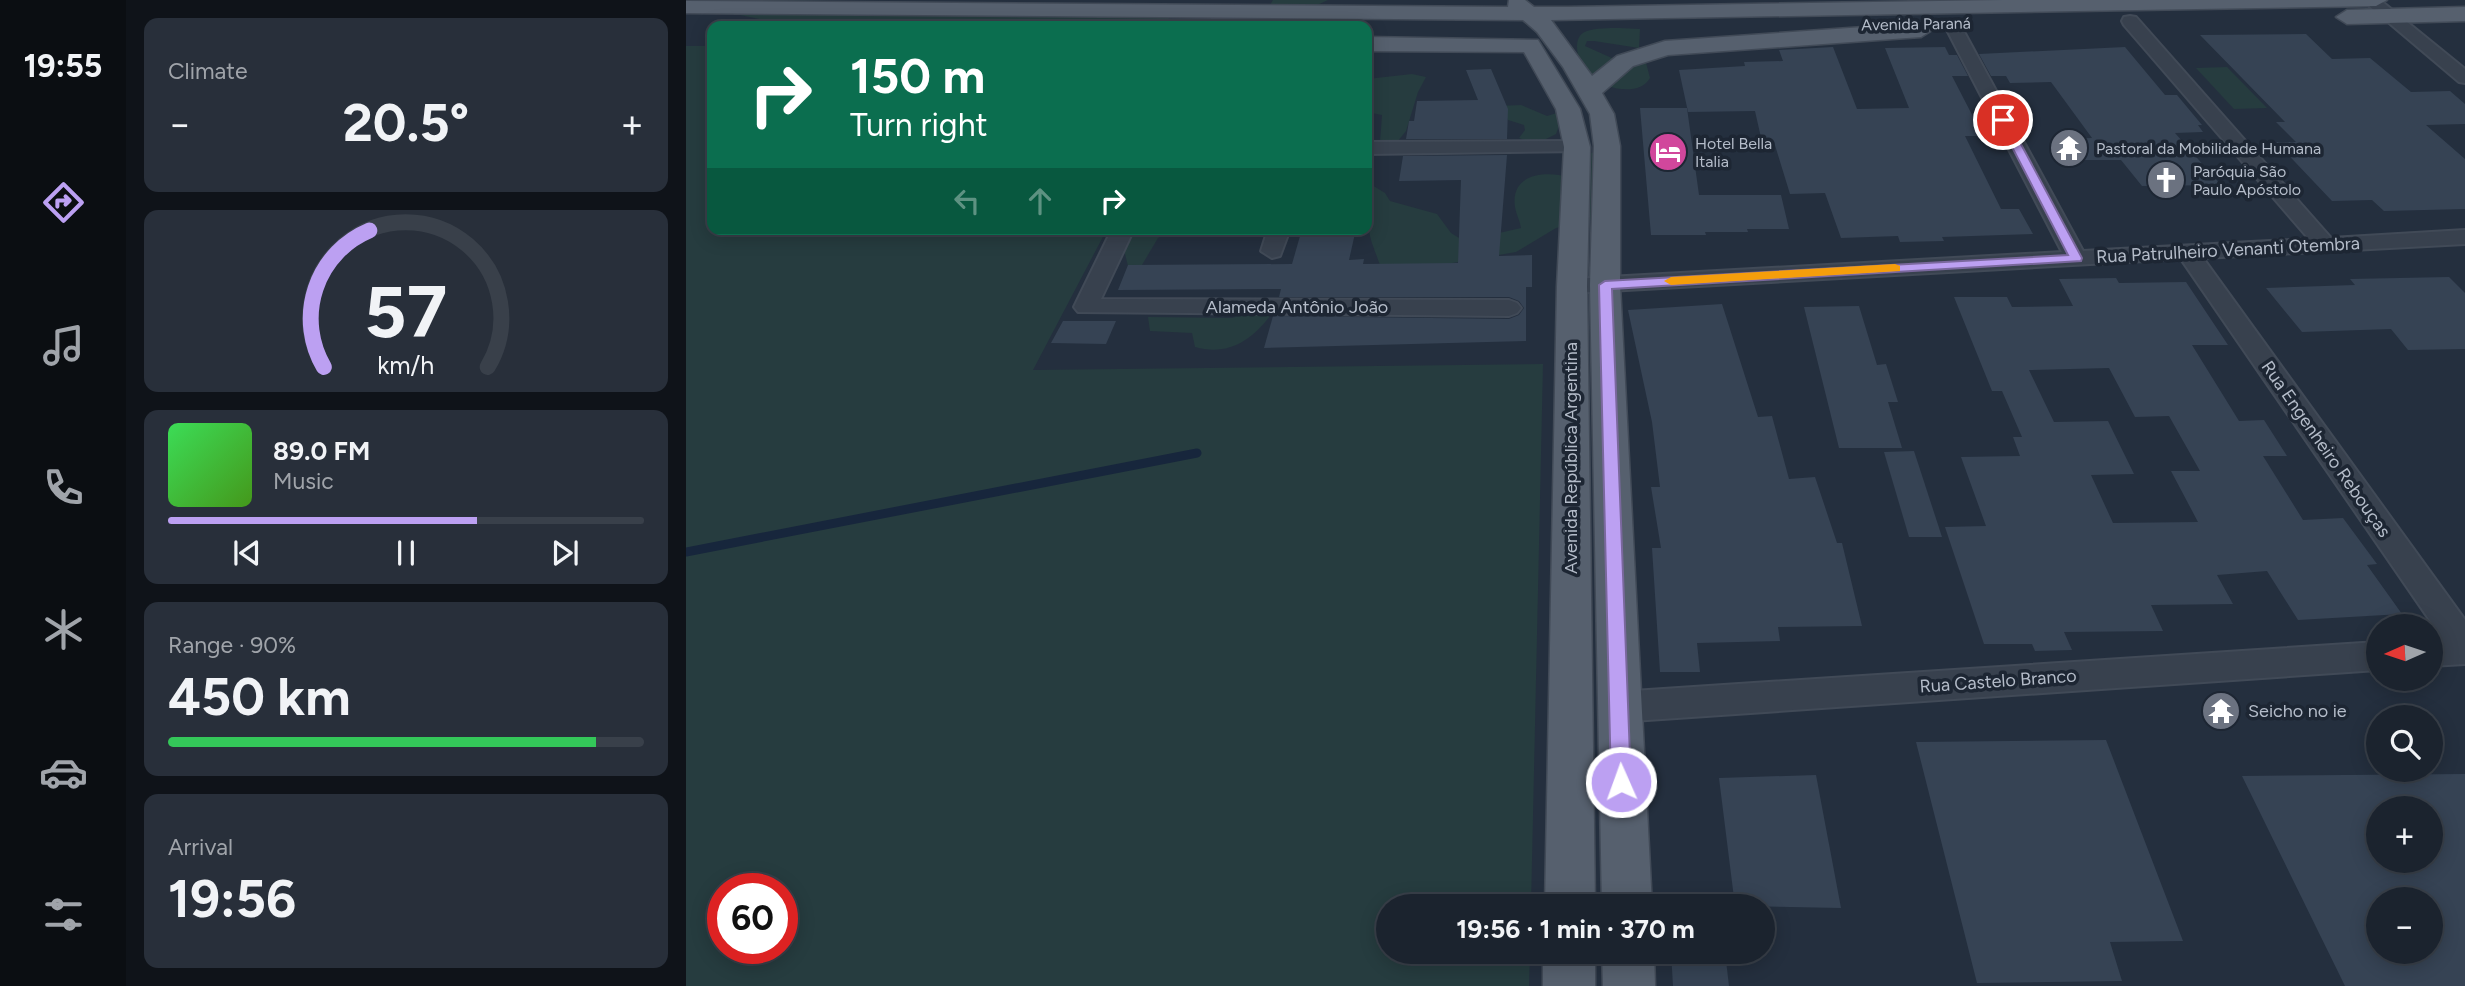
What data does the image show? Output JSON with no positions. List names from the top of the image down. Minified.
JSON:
{"streets":{"main road":["Avenida Paraná","Avenida República Argentina"],"street":["Rua Patrulheiro Venanti Otembra","Alameda Antônio João","Rua Engenheiro Rebouças","Rua Castelo Branco"]},"crossings":[["Avenida Paraná","Avenida República Argentina"],["Rua Patrulheiro Venanti Otembra","Rua Engenheiro Rebouças"],["Rua Patrulheiro Venanti Otembra","Avenida República Argentina"],["Avenida República Argentina","Rua Castelo Branco"]],"places":{"temple":["Pastoral da Mobilidade Humana","Seicho no ie"],"hotel":["Hotel Bella Italia"],"church":["Paróquia São Paulo Apóstolo"]},"north":"left","page":{"tabs":"19:55","tile":["Climate",["Range · 90%","450 km"],["Arrival","19:56"]],"turn":["150 m","Turn right"],"heat":["−","20.5°","+"],"song":["89.0 FM","Music"],"map_buttons":["+","−"],"limit":"60","trip":"19:56 · 1 min · 370 m","gauge":["57","km/h"]}}
